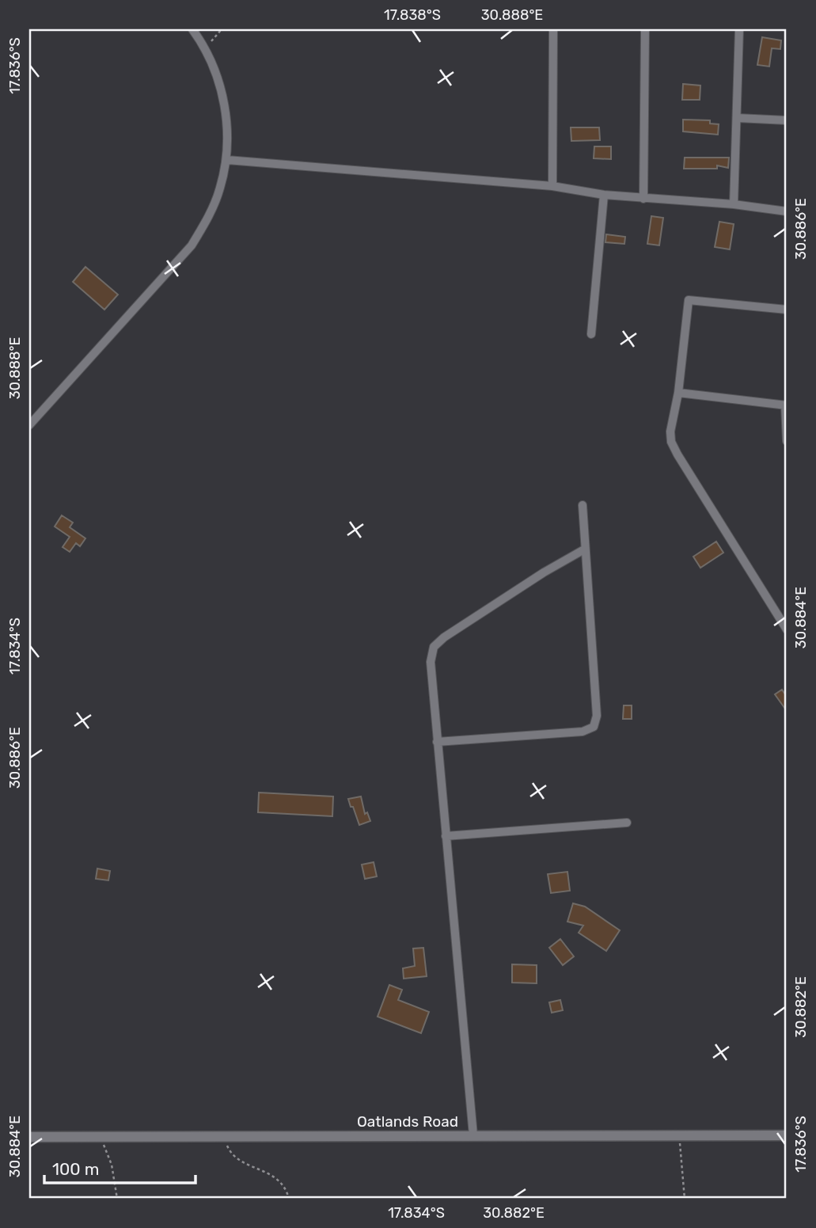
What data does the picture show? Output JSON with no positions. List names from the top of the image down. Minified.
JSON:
{"streets":{"street":["Oatlands Road"]},"scale_bar":"100 m","coordinates":["17.838°S","30.888°E","17.836°S","30.886°E","30.884°E","17.834°S","30.882°E"]}
